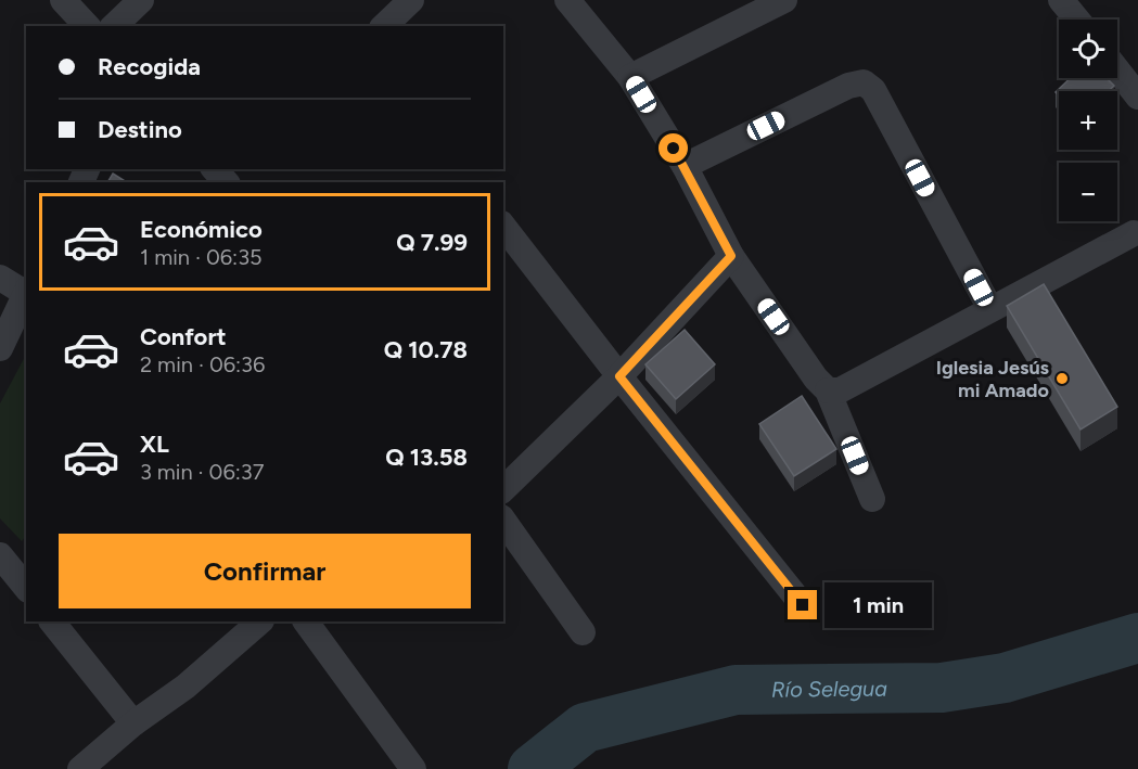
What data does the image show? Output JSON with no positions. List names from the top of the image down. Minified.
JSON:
{"water":["Río Selegua"],"places":["Iglesia Jesús mi Amado"],"page":{"map_buttons":["+","−"],"banner":["Recogida","Destino"],"list":[{"name":"Económico","note":"1 min · 06:35","value":"Q 7.99"},{"name":"Confort","note":"2 min · 06:36","value":"Q 10.78"},{"name":"XL","note":"3 min · 06:37","value":"Q 13.58"}],"buttons":"Confirmar","bubble":"1 min"}}
